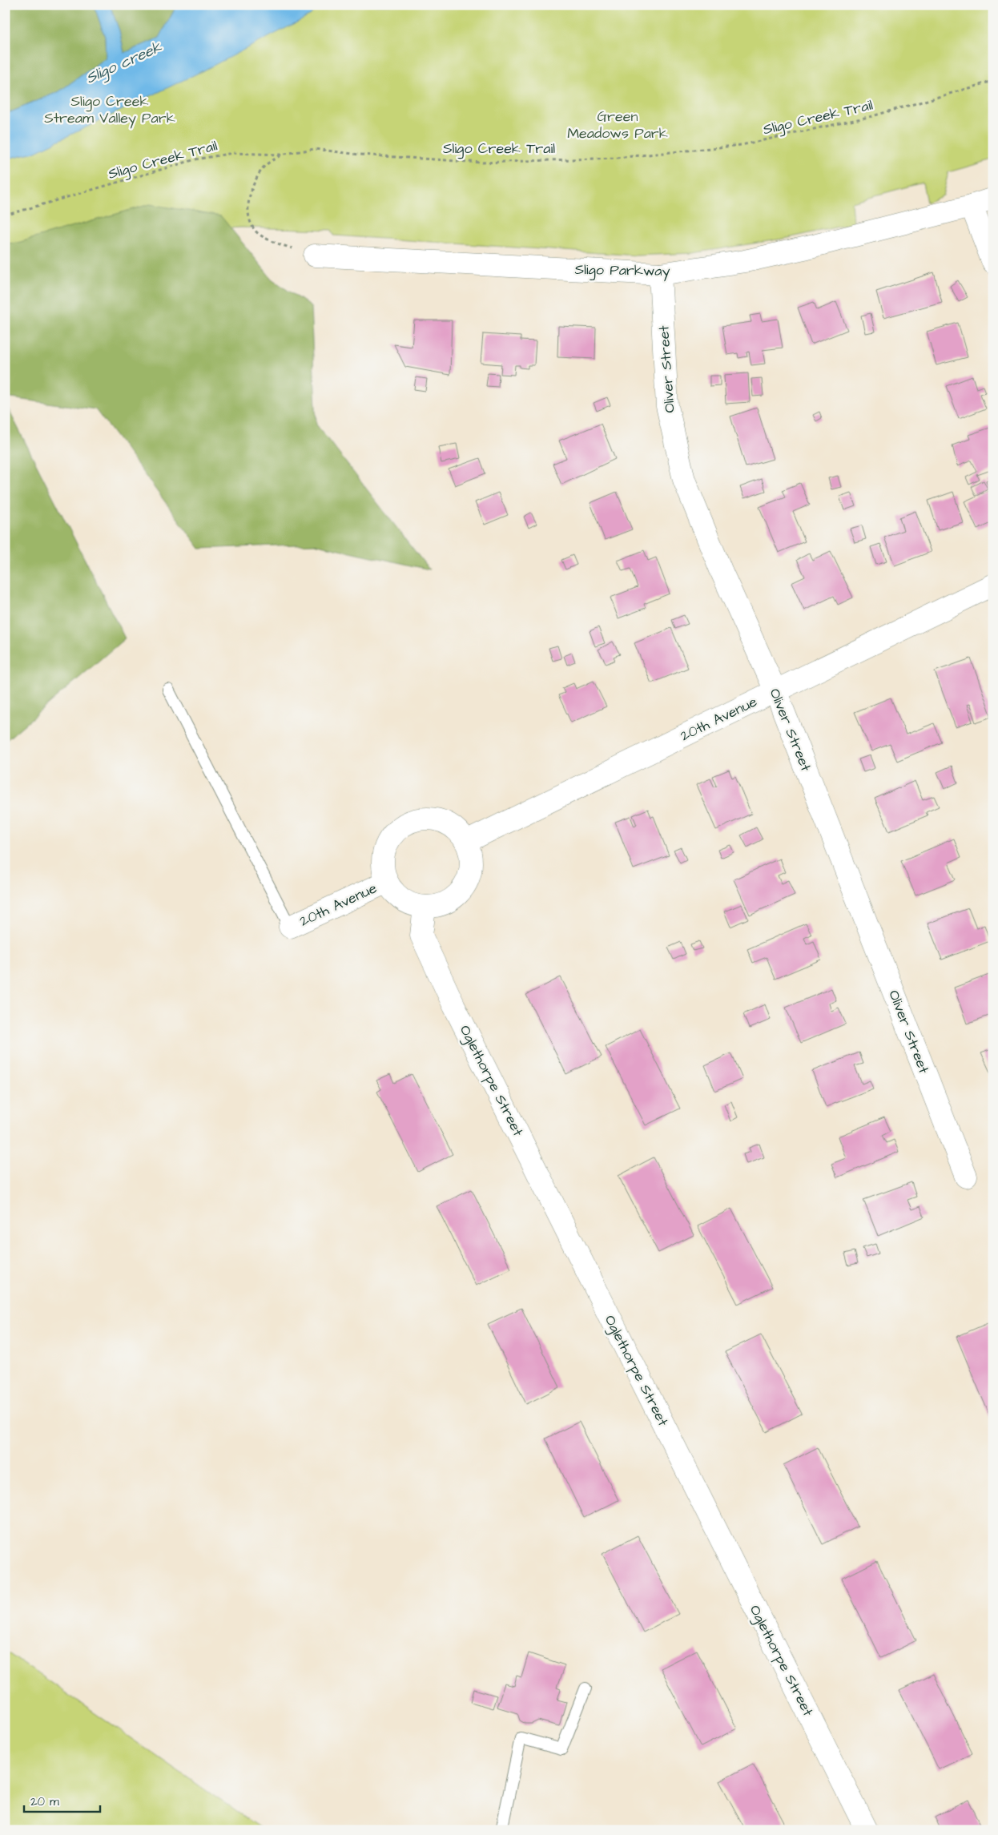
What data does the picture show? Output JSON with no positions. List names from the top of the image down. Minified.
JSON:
{"streets":{"street":["Sligo Parkway","Oliver Street","20th Avenue","Oglethorpe Street"],"path":["Sligo Creek Trail"]},"crossings":[["Sligo Parkway","Oliver Street"],["Oliver Street","20th Avenue"],["20th Avenue","Oglethorpe Street"]],"water":["Sligo creek"],"parks":["Sligo Creek Stream Valley Park","Green Meadows Park"],"scale_bar":"20 m"}
